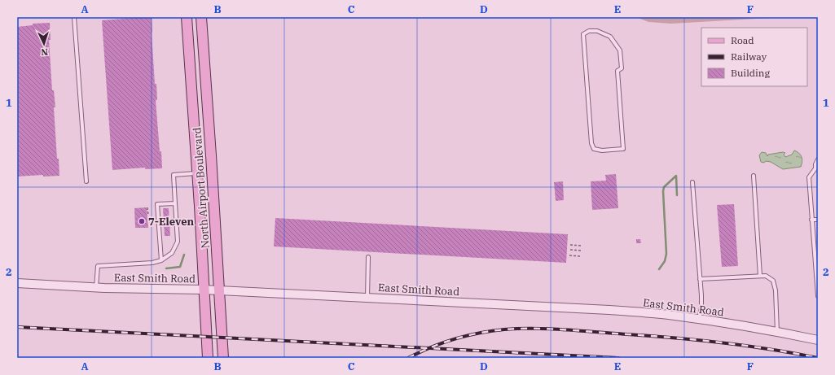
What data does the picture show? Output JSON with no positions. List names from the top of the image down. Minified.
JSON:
{"streets":{"main road":["North Airport Boulevard"],"street":["East Smith Road"]},"crossings":[["North Airport Boulevard","East Smith Road"]],"places":["7-Eleven"],"legend":["Road","Railway","Building"],"north":"bottom","grid":{"columns":["A","B","C","D","E","F"],"rows":["1","2"]}}
